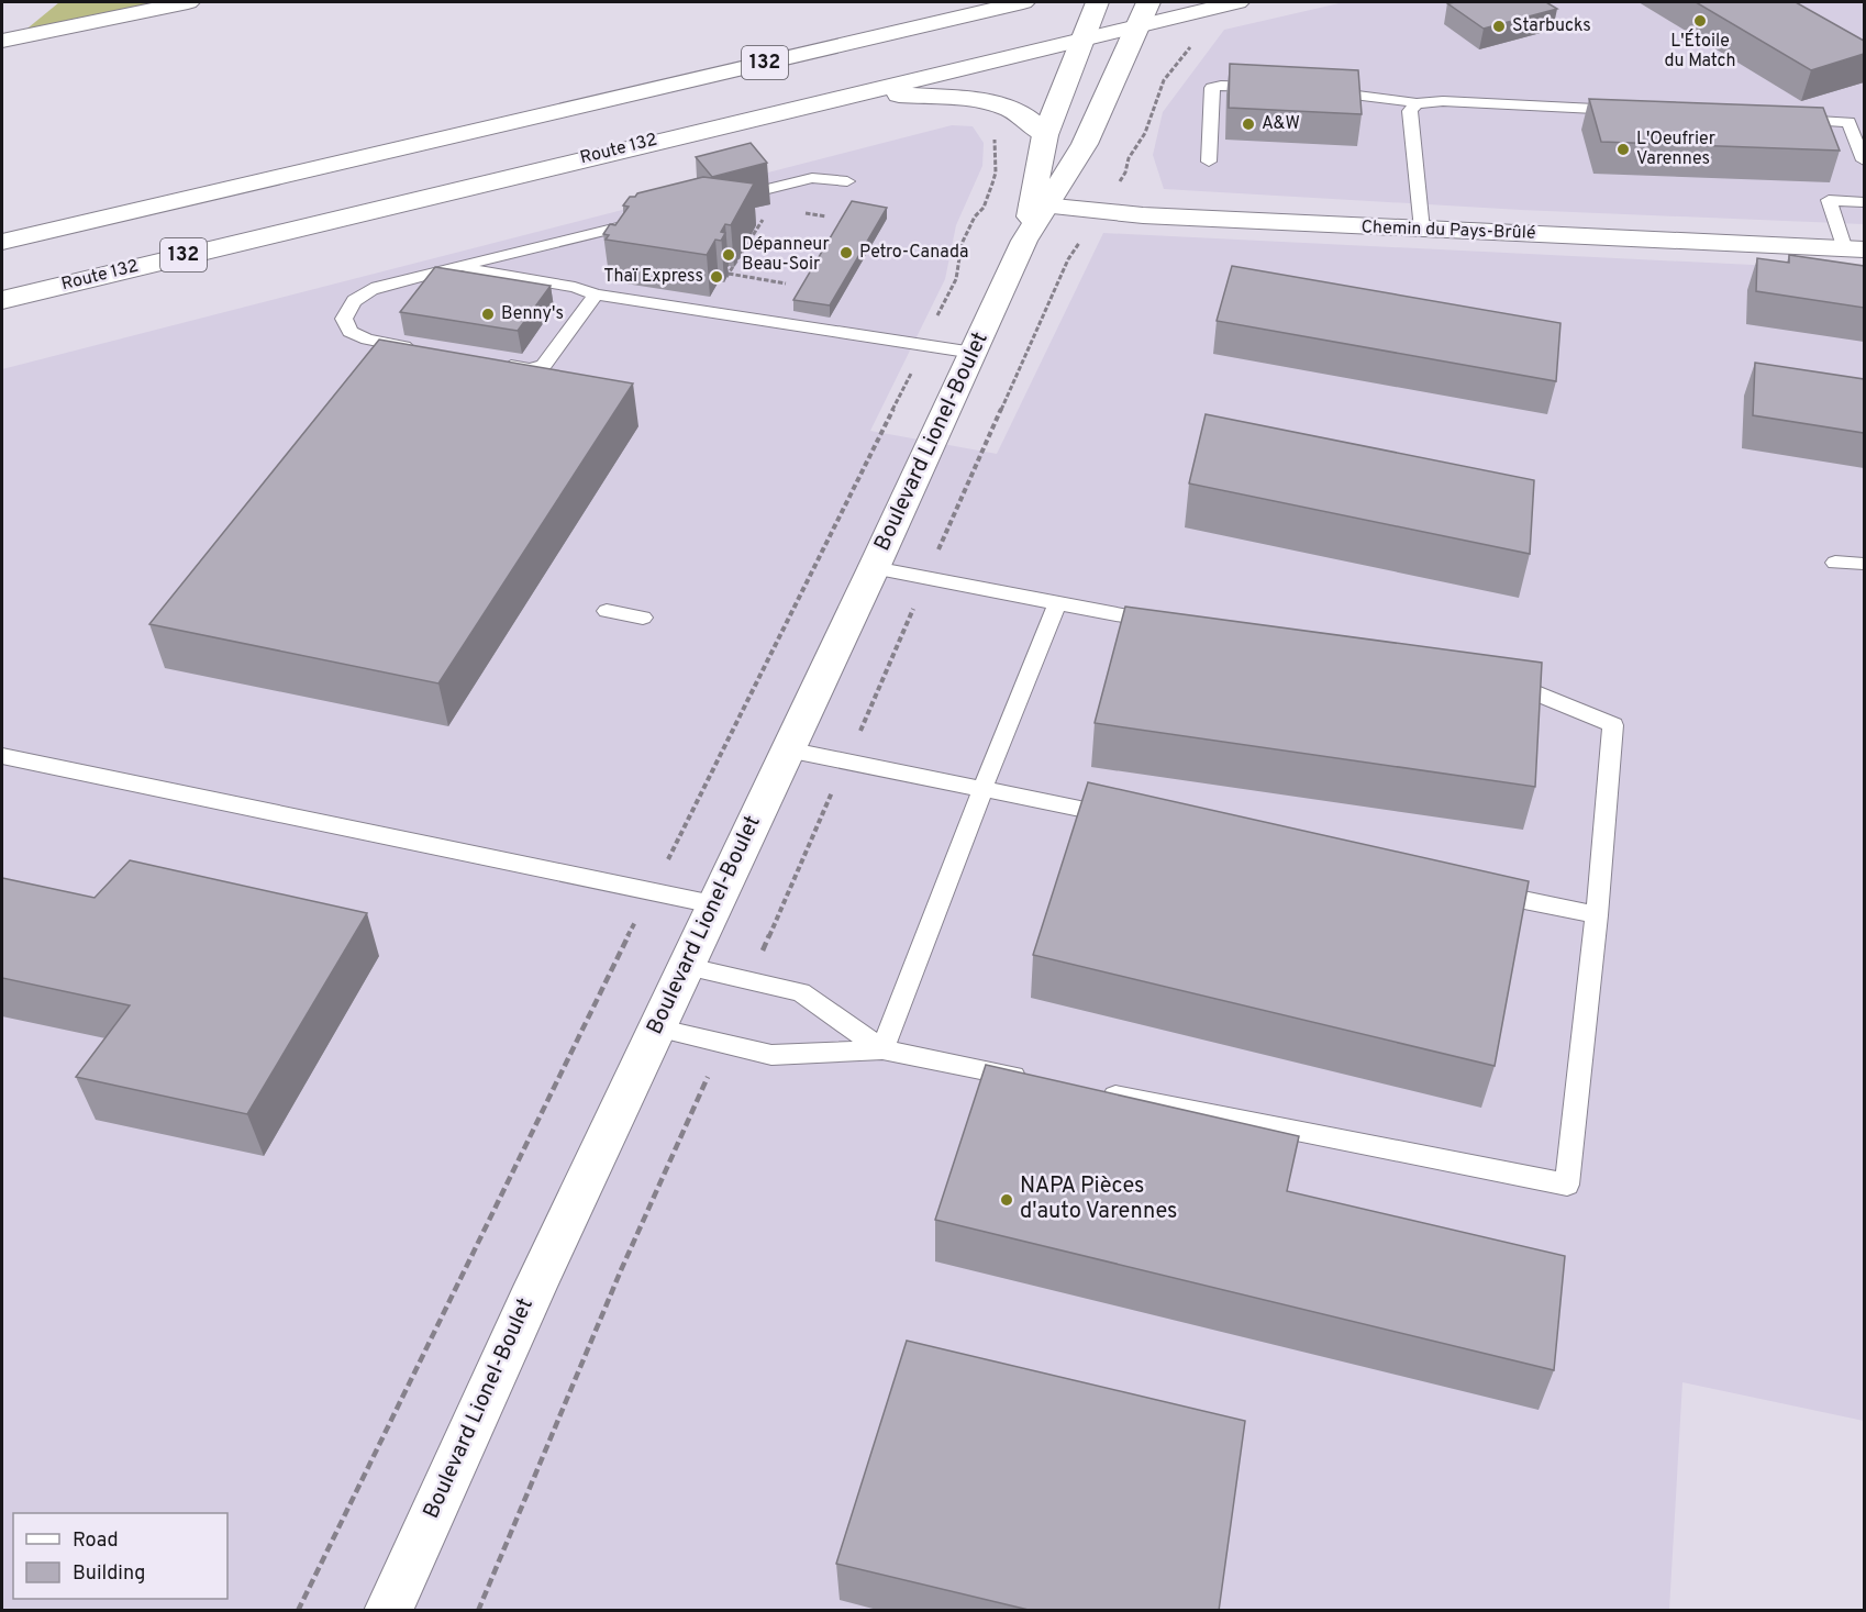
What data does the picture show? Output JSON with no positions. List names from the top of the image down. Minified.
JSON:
{"streets":{"main road":["132","Route 132","Chemin du Pays-Brûlé","Boulevard Lionel-Boulet"]},"crossings":[["Route 132","Boulevard Lionel-Boulet"],["Chemin du Pays-Brûlé","Boulevard Lionel-Boulet"]],"places":["L'Étoile du Match","Starbucks","A&W","L'Oeufrier Varennes","Petro-Canada","Dépanneur Beau-Soir","Thaï Express","Benny's","NAPA Pièces d'auto Varennes"],"legend":["Road","Building"]}
